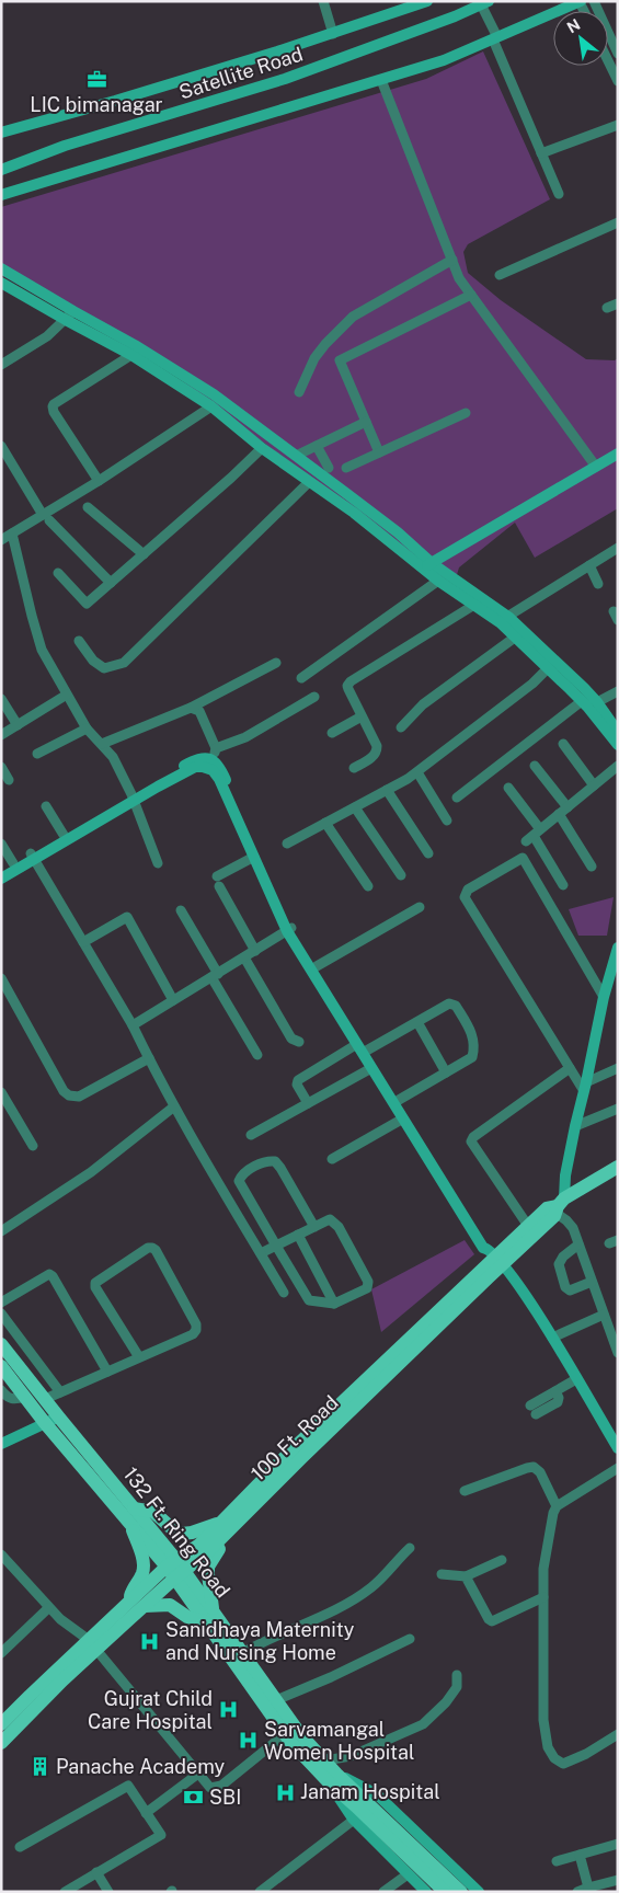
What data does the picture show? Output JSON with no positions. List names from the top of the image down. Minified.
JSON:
{"streets":{"main road":["100 Ft. Road","132 Ft. Ring Road"],"street":["Satellite Road"]},"crossings":[["100 Ft. Road","132 Ft. Ring Road"]],"places":{"office":["LIC bimanagar"],"hospital":["Sanidhaya Maternity and Nursing Home","Gujrat Child Care Hospital","Sarvamangal Women Hospital","Janam Hospital"],"building":["Panache Academy"],"bank":["SBI"]},"north":"top left"}
